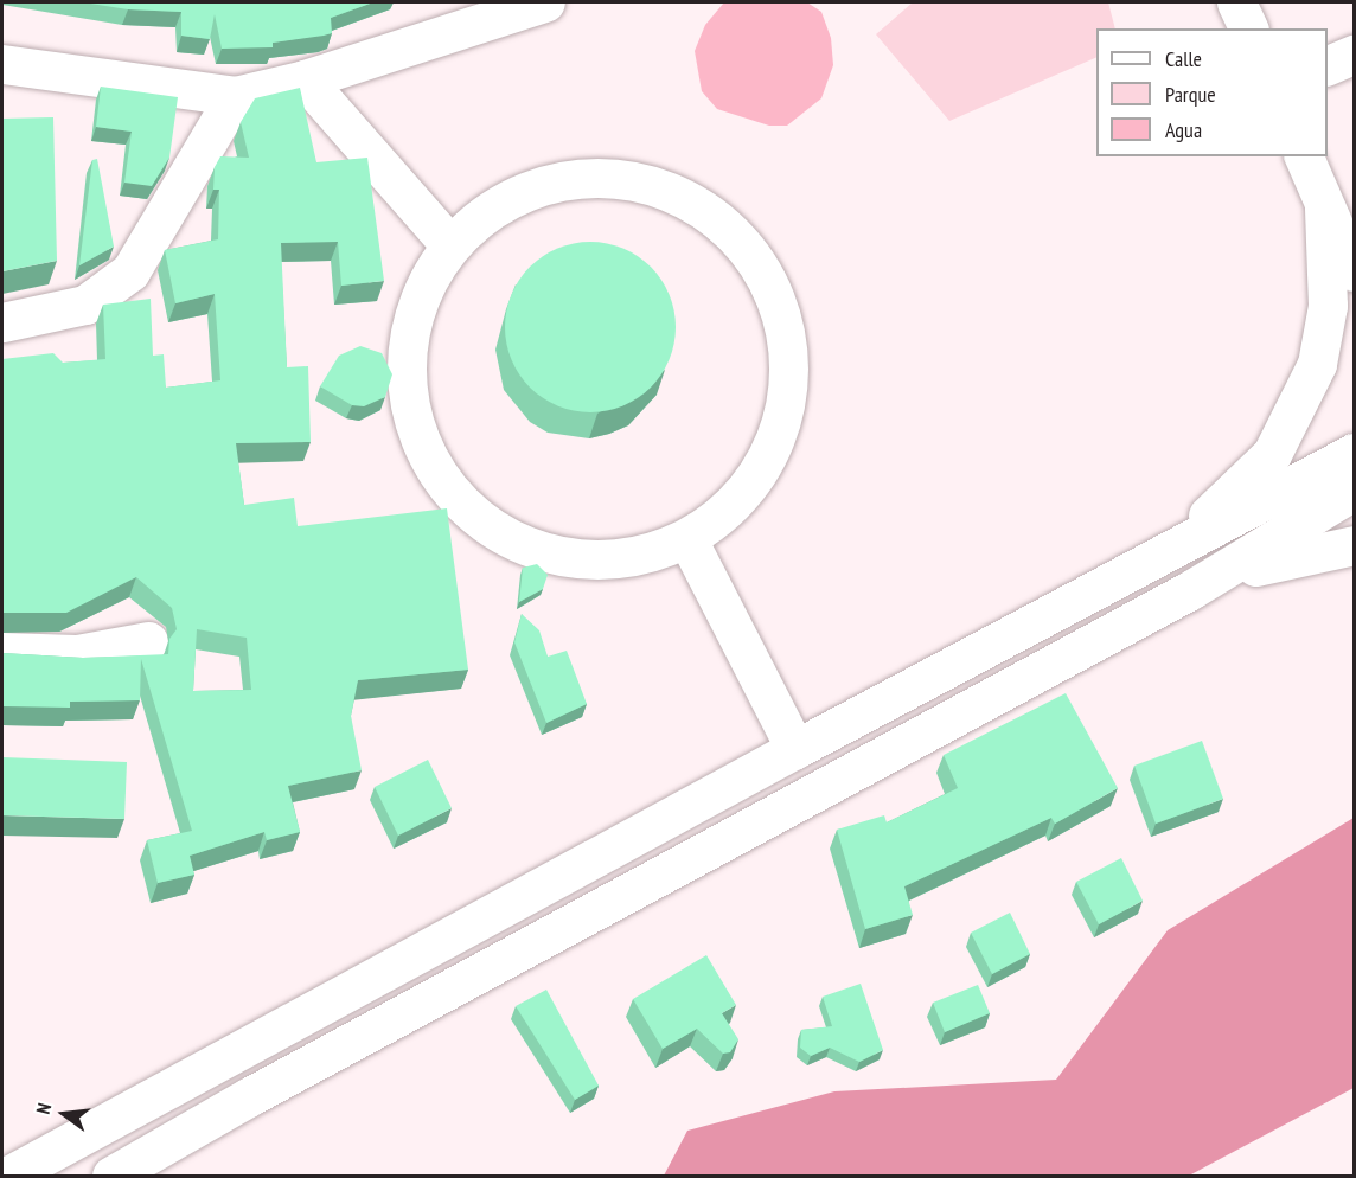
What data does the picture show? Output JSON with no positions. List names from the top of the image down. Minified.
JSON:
{"legend":["Calle","Parque","Agua"],"north":"left"}
